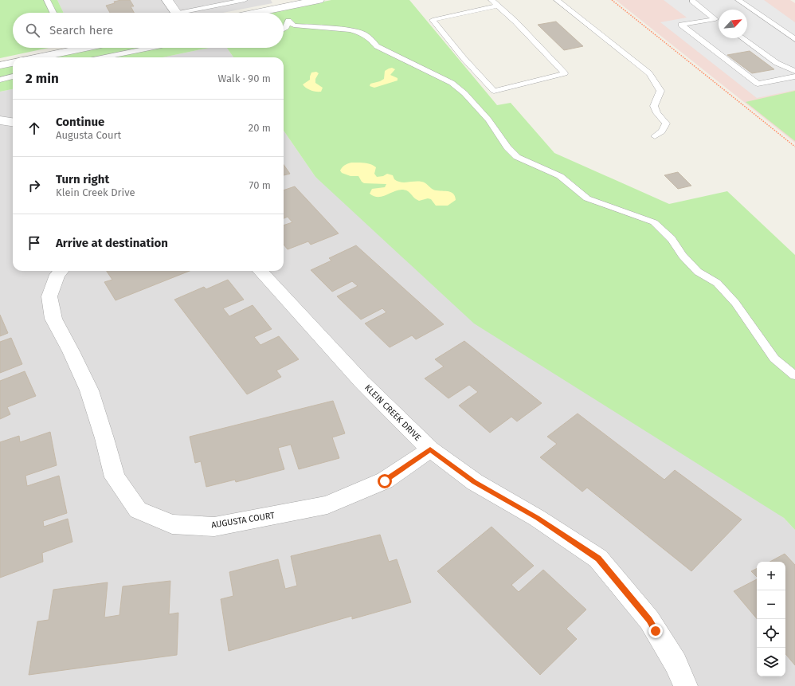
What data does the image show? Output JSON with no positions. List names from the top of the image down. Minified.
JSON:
{"streets":{"street":["KLEIN CREEK DRIVE","AUGUSTA COURT"]},"crossings":[["KLEIN CREEK DRIVE","AUGUSTA COURT"]],"north":"top right","page":{"search":"Search here","heading":["2 min","Walk · 90 m"],"list":[["Continue","Augusta Court","20 m"],["Turn right","Klein Creek Drive","70 m"],"Arrive at destination"],"map_buttons":["+","−"]}}
